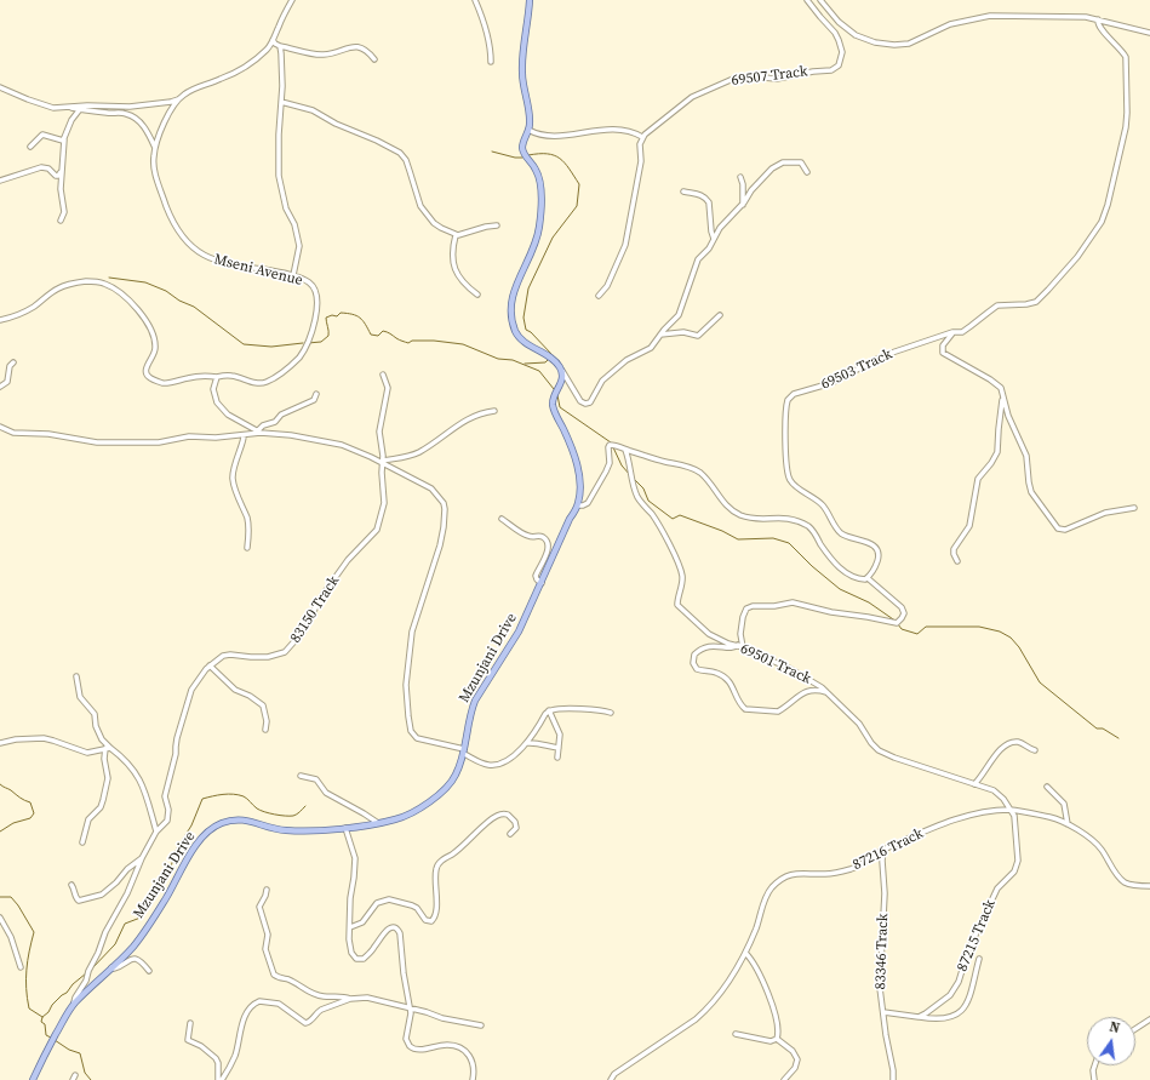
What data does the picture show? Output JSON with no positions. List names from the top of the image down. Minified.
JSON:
{"streets":{"main road":["Mzunjani Drive"],"street":["69507 Track","Mseni Avenue","69503 Track","83150 Track","69501 Track","87216 Track","87215 Track","83346 Track"]},"crossings":[["83150 Track","Mzunjani Drive"],["69501 Track","87216 Track"],["69501 Track","87215 Track"],["87216 Track","87215 Track"],["87216 Track","83346 Track"]],"north":"top"}
